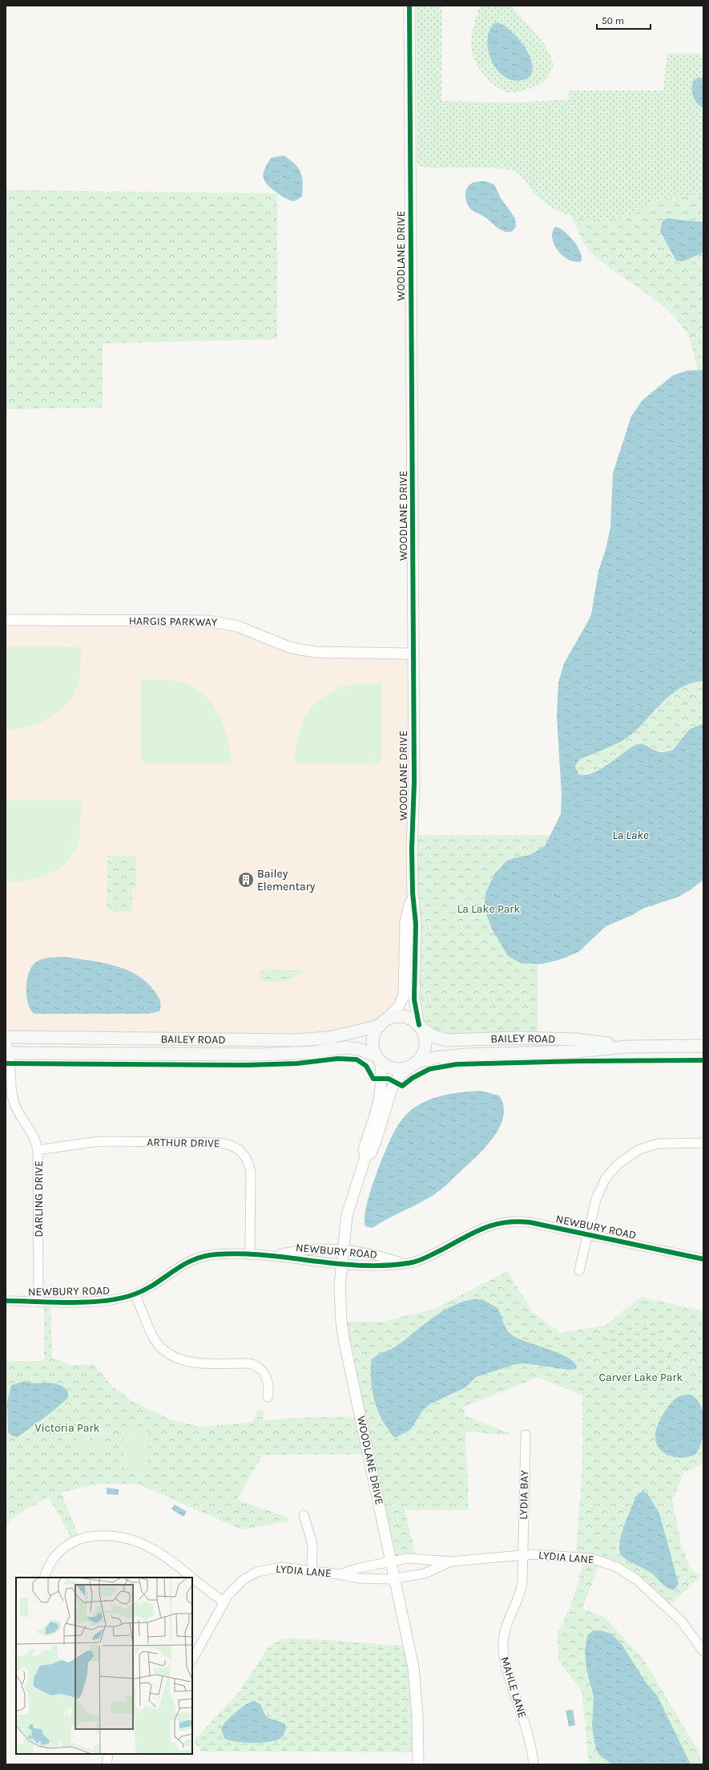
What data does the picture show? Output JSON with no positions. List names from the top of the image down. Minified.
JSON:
{"streets":{"main road":["BAILEY ROAD"],"street":["WOODLANE DRIVE","HARGIS PARKWAY","ARTHUR DRIVE","DARLING DRIVE","NEWBURY ROAD","LYDIA BAY","LYDIA LANE","MAHLE LANE"]},"crossings":[["WOODLANE DRIVE","HARGIS PARKWAY"],["WOODLANE DRIVE","BAILEY ROAD"],["WOODLANE DRIVE","NEWBURY ROAD"],["WOODLANE DRIVE","LYDIA LANE"],["BAILEY ROAD","DARLING DRIVE"],["ARTHUR DRIVE","DARLING DRIVE"],["ARTHUR DRIVE","NEWBURY ROAD"],["DARLING DRIVE","NEWBURY ROAD"],["LYDIA BAY","LYDIA LANE"],["LYDIA BAY","MAHLE LANE"],["LYDIA LANE","MAHLE LANE"]],"water":["La Lake"],"parks":["La Lake Park","Carver Lake Park","Victoria Park"],"places":{"building":["Bailey Elementary"]},"scale_bar":"50 m"}
